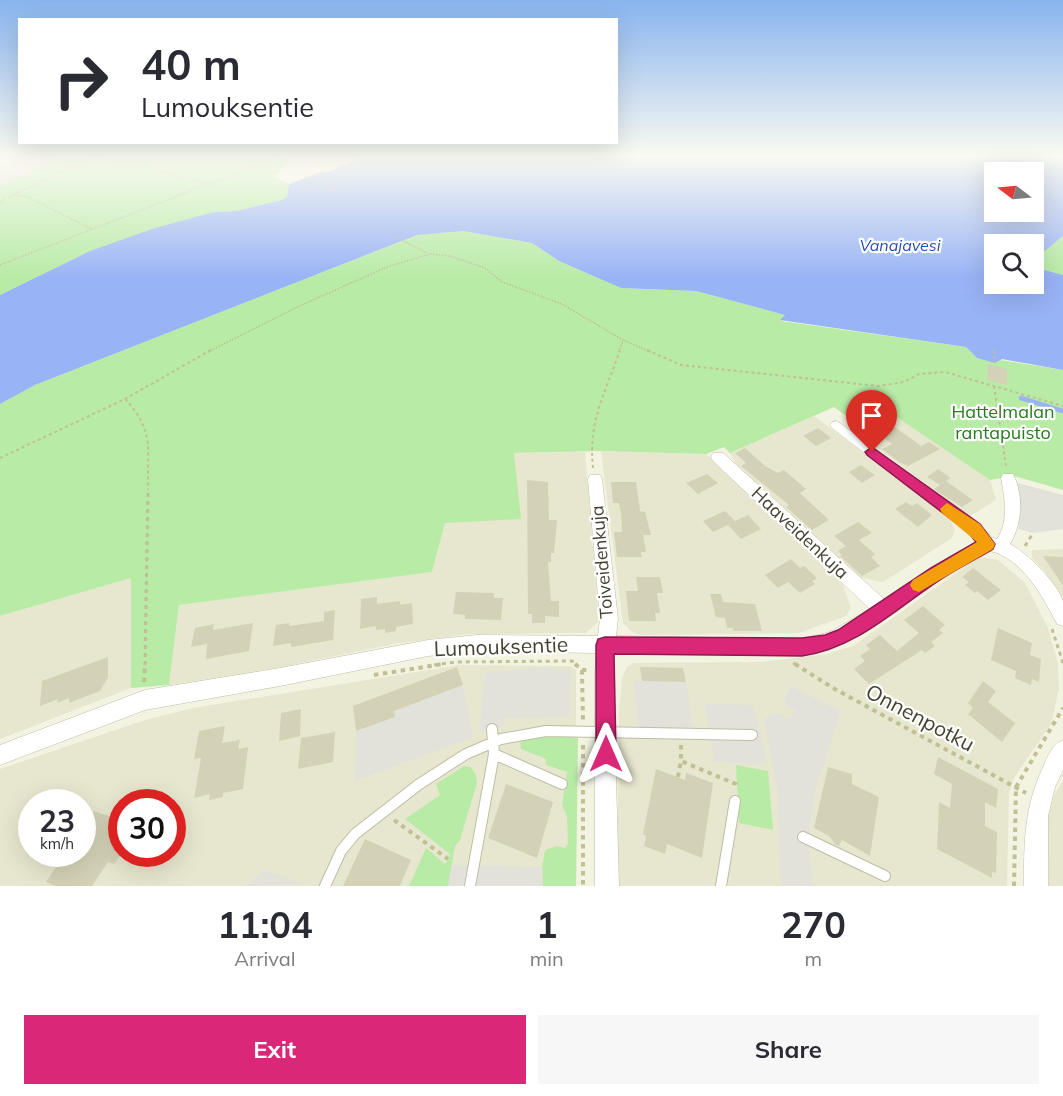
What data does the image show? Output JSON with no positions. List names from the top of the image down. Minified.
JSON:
{"streets":{"street":["Haaveidenkuja","Toiveidenkuja","Lumouksentie"],"path":["Onnenpotku"]},"crossings":[["Haaveidenkuja","Lumouksentie"],["Toiveidenkuja","Lumouksentie"],["Lumouksentie","Onnenpotku"]],"water":["Vanajavesi"],"parks":["Hattelmalan rantapuisto"],"north":"left","page":{"turn":["40 m","Lumouksentie"],"speed":"23 km/h","limit":"30","eta":["11:04","Arrival","1","min","270","m"],"buttons":["Exit","Share"]}}
